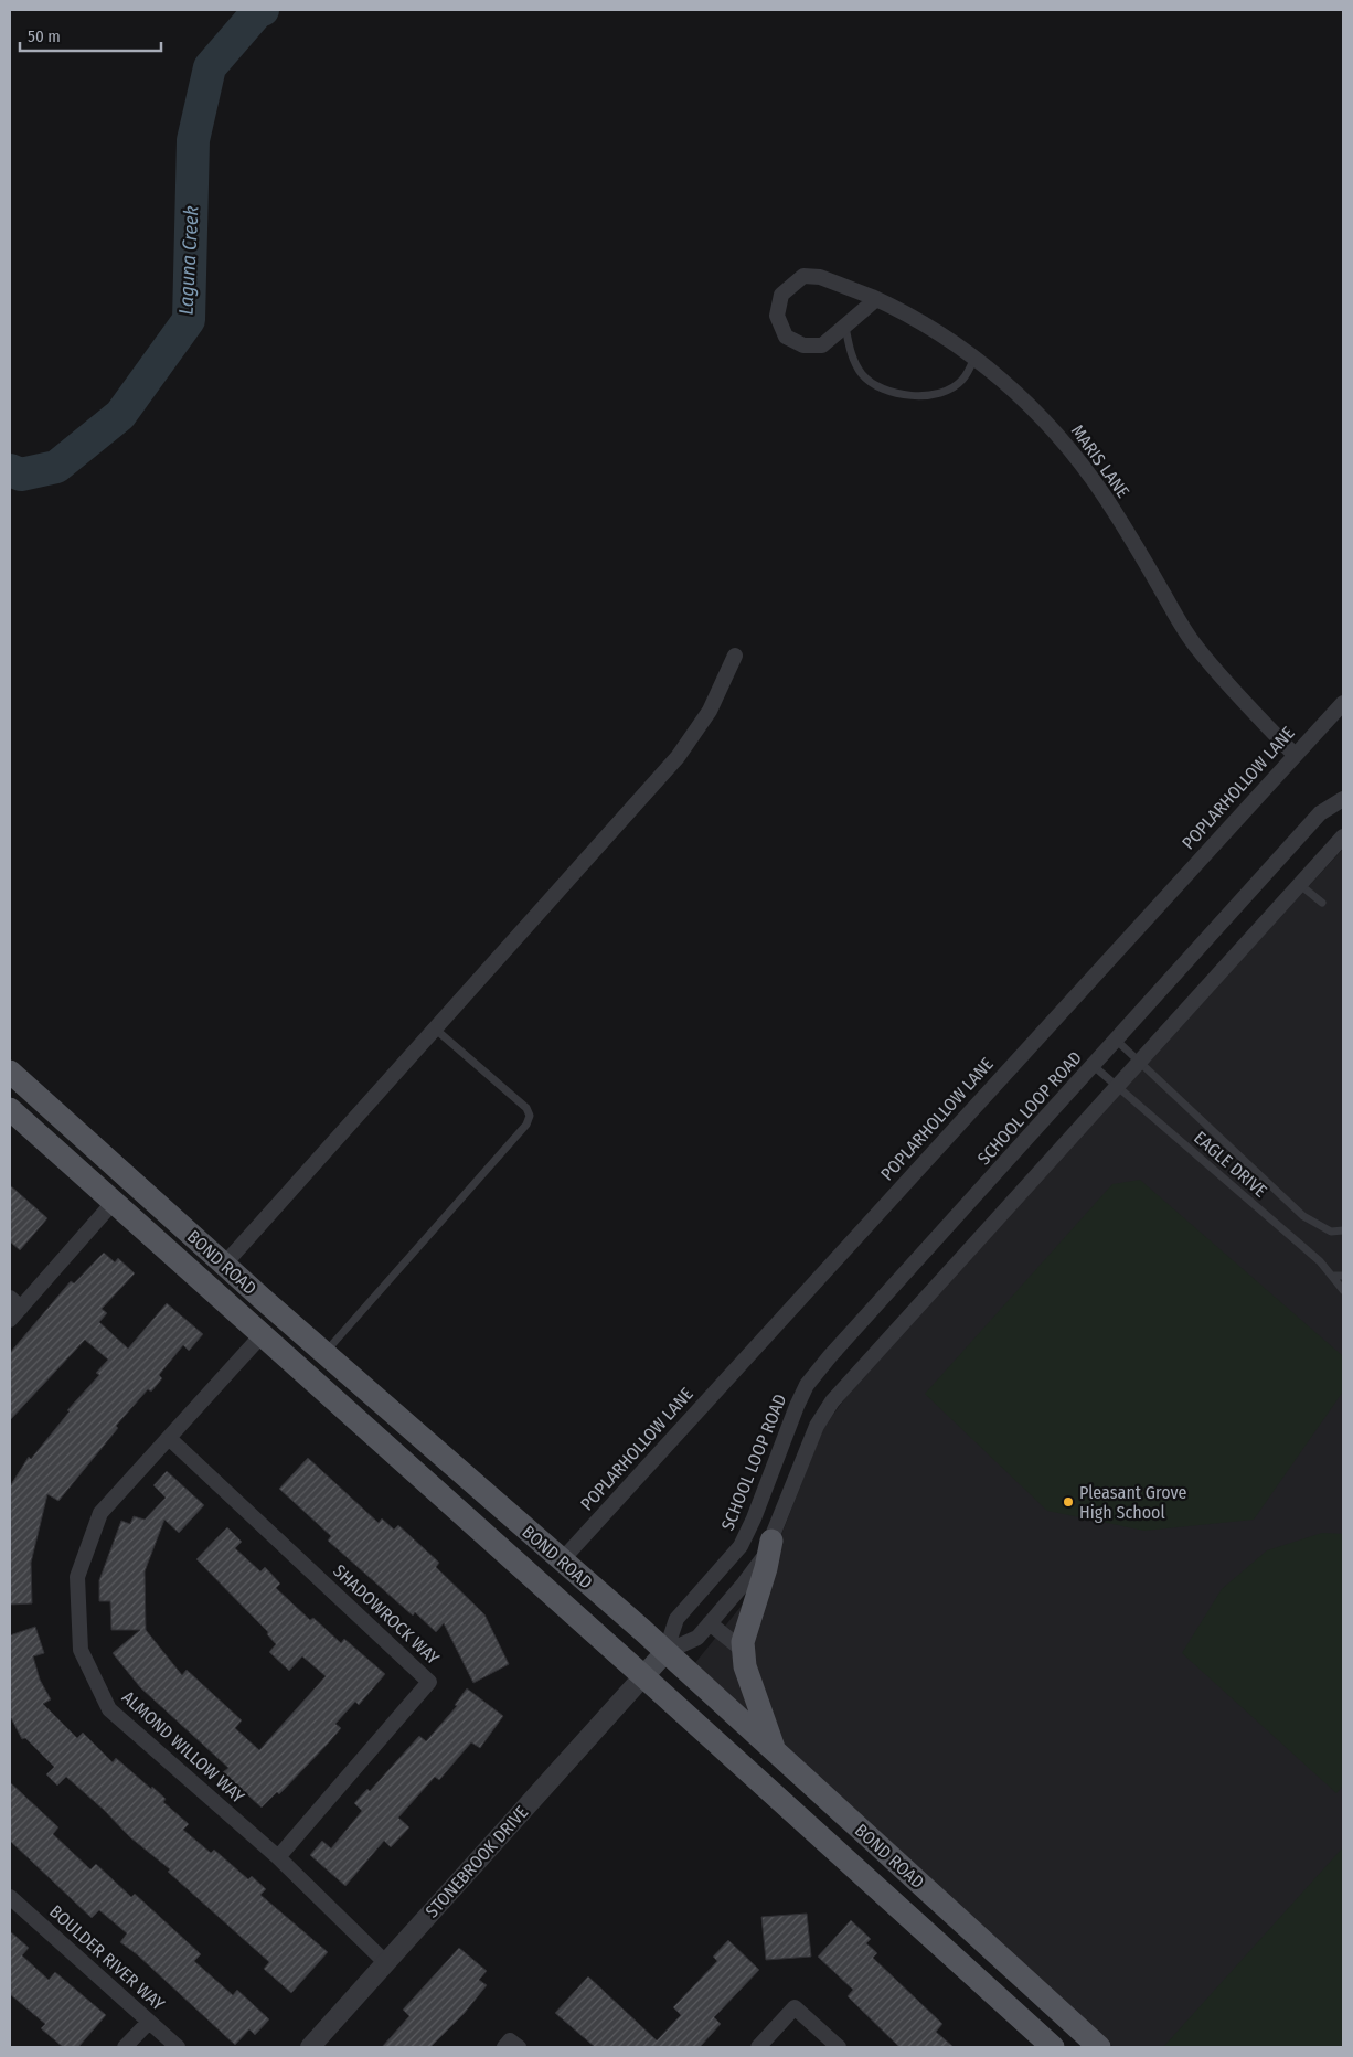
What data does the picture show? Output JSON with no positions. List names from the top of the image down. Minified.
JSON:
{"streets":{"main road":["BOND ROAD"],"street":["MARIS LANE","POPLARHOLLOW LANE","SCHOOL LOOP ROAD","SHADOWROCK WAY","ALMOND WILLOW WAY","STONEBROOK DRIVE","BOULDER RIVER WAY"],"lane":["EAGLE DRIVE"]},"crossings":[["MARIS LANE","POPLARHOLLOW LANE"],["POPLARHOLLOW LANE","BOND ROAD"],["SCHOOL LOOP ROAD","EAGLE DRIVE"],["SCHOOL LOOP ROAD","BOND ROAD"],["BOND ROAD","ALMOND WILLOW WAY"],["BOND ROAD","STONEBROOK DRIVE"],["SHADOWROCK WAY","ALMOND WILLOW WAY"],["ALMOND WILLOW WAY","STONEBROOK DRIVE"]],"water":["Laguna Creek"],"places":["Pleasant Grove High School"],"scale_bar":"50 m"}
